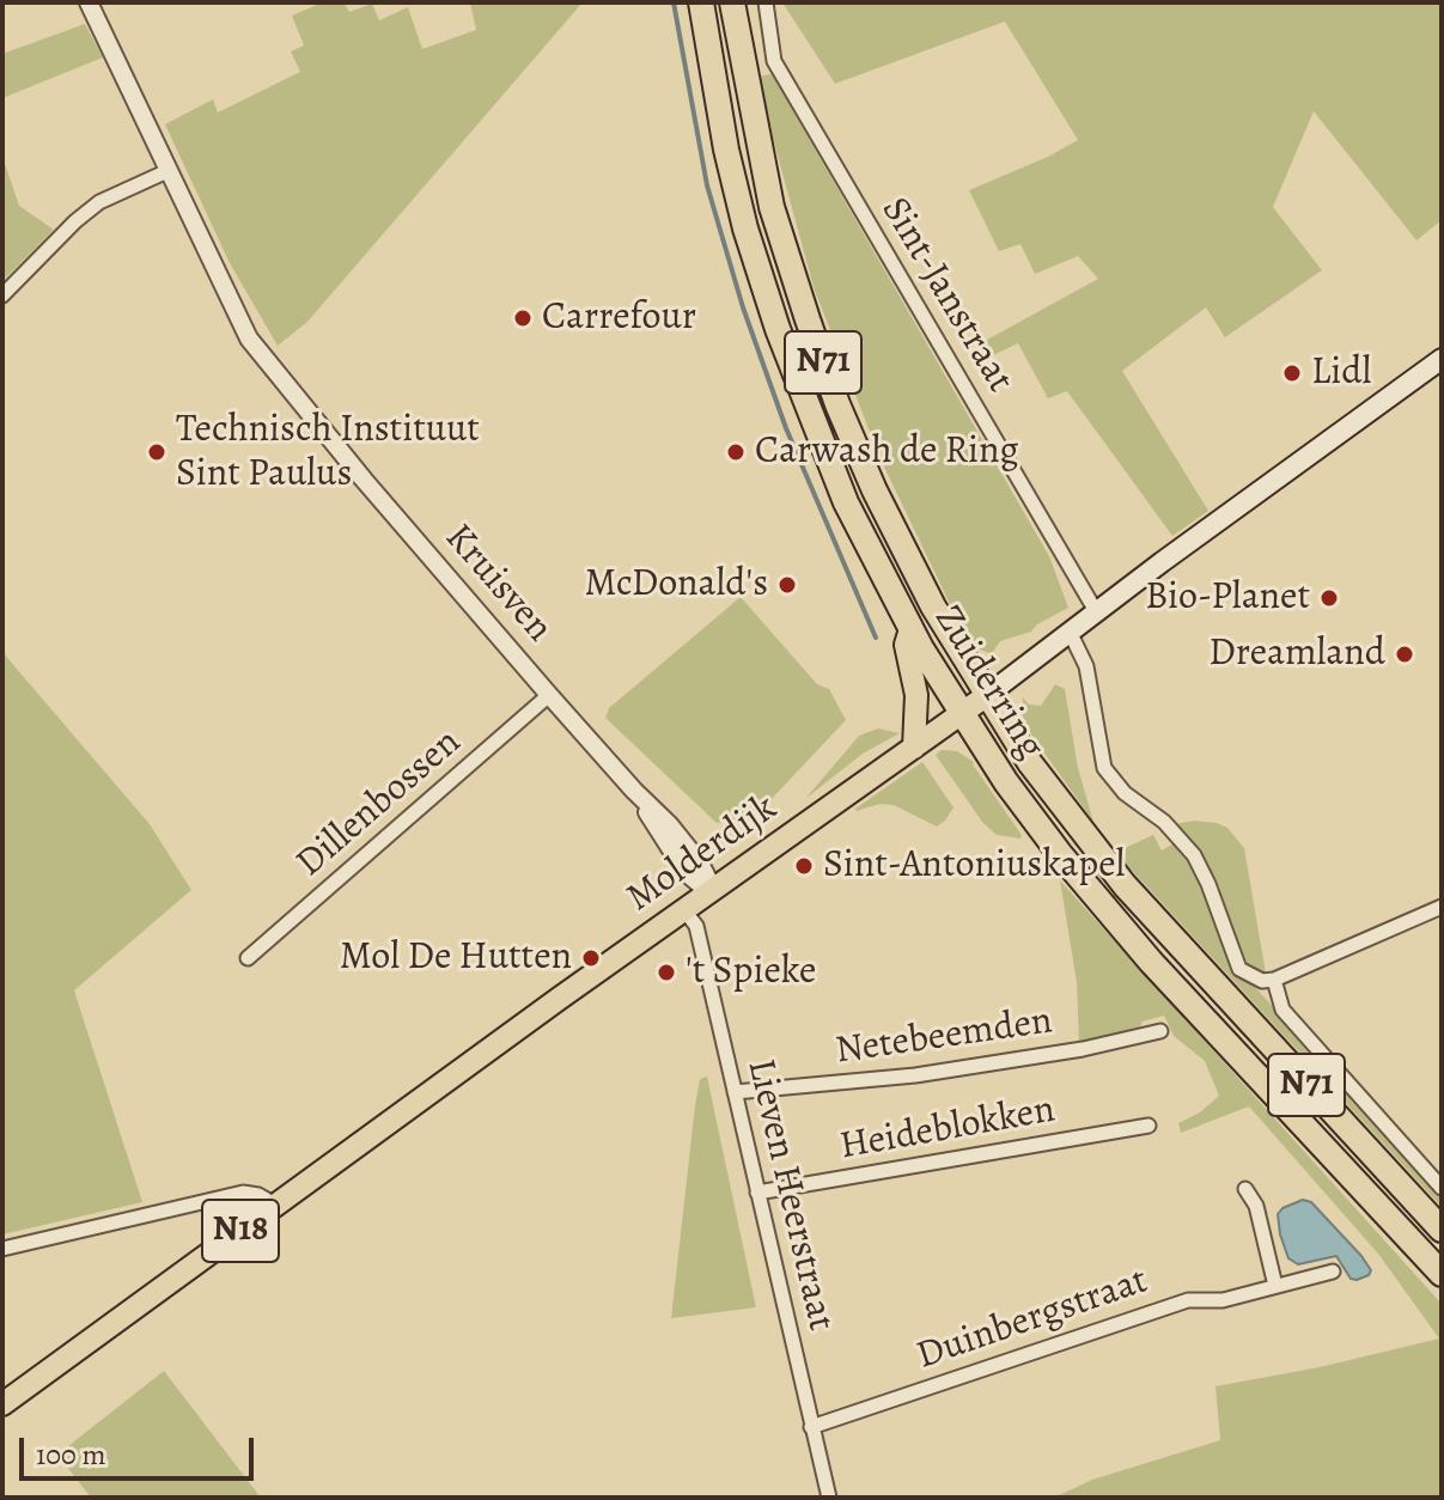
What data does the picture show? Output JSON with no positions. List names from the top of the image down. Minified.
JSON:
{"streets":{"highway":["N71","Zuiderring"],"main road":["Molderdijk","N18"],"street":["Sint-Janstraat","Kruisven","Dillenbossen","Netebeemden","Heideblokken","Lieven Heerstraat","Duinbergstraat"]},"crossings":[["Sint-Janstraat","Molderdijk"],["Kruisven","Dillenbossen"],["Kruisven","Molderdijk"],["Zuiderring","Molderdijk"],["Molderdijk","Lieven Heerstraat"],["Netebeemden","Lieven Heerstraat"],["Heideblokken","Lieven Heerstraat"],["Lieven Heerstraat","Duinbergstraat"]],"places":["Carrefour","Lidl","Technisch Instituut Sint Paulus","Carwash de Ring","McDonald's","Bio-Planet","Dreamland","Sint-Antoniuskapel","Mol De Hutten","'t Spieke"],"scale_bar":"100 m"}
